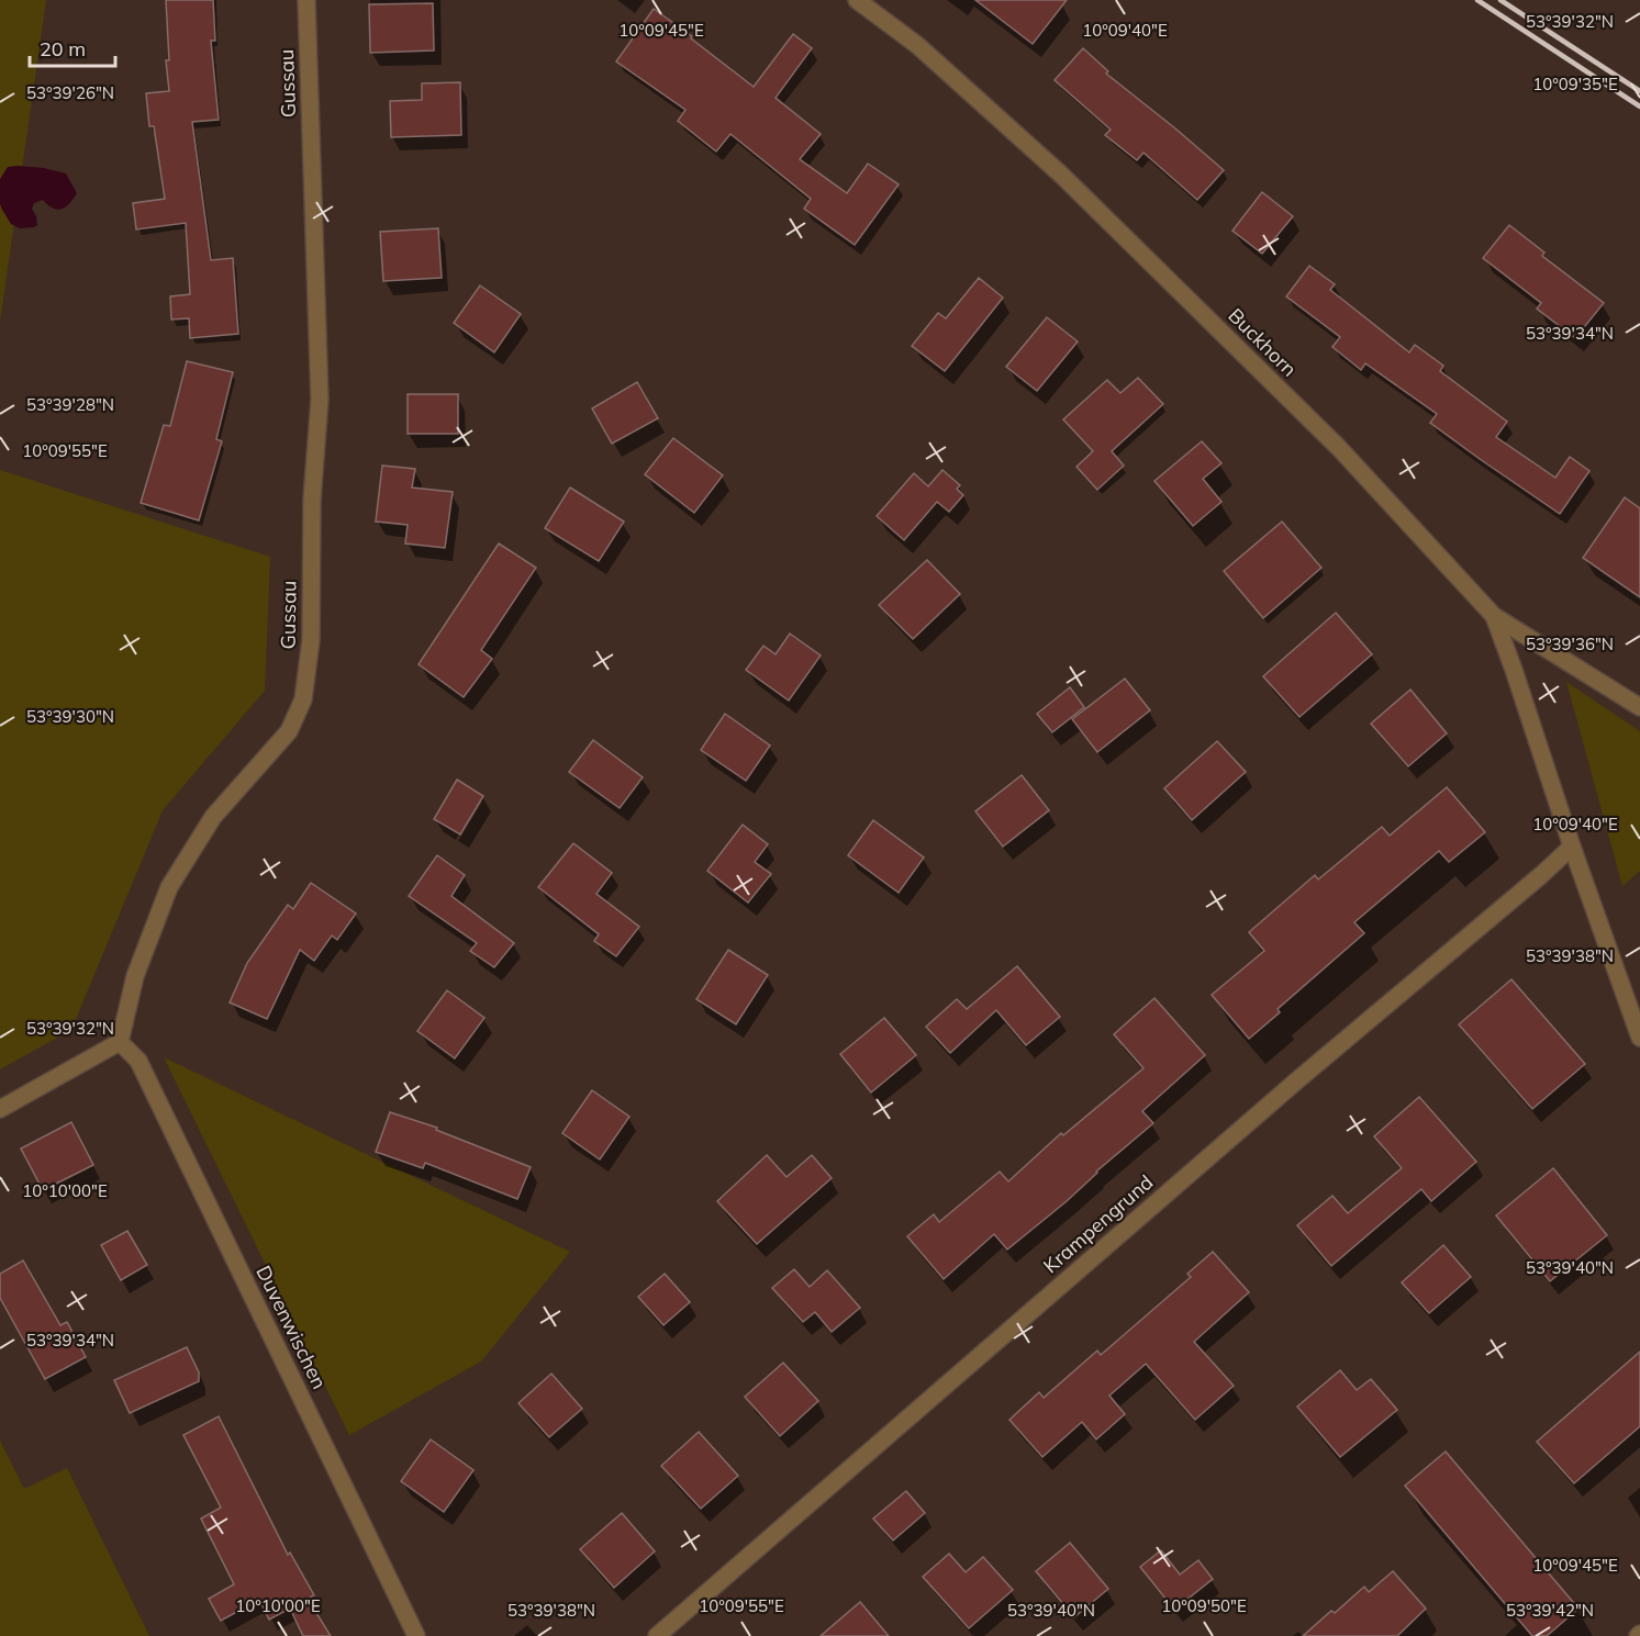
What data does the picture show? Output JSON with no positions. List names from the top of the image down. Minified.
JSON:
{"streets":{"street":["Gussau","Buckhorn","Krampengrund","Duvenwischen"]},"crossings":[["Gussau","Duvenwischen"]],"scale_bar":"20 m","coordinates":["53°39'32\"N","10°09'45\"E","10°09'40\"E","10°09'35\"E","53°39'26\"N","53°39'34\"N","53°39'28\"N","10°09'55\"E","53°39'36\"N","53°39'30\"N","53°39'38\"N","10°10'00\"E","53°39'40\"N","10°09'50\"E","53°39'42\"N"]}
